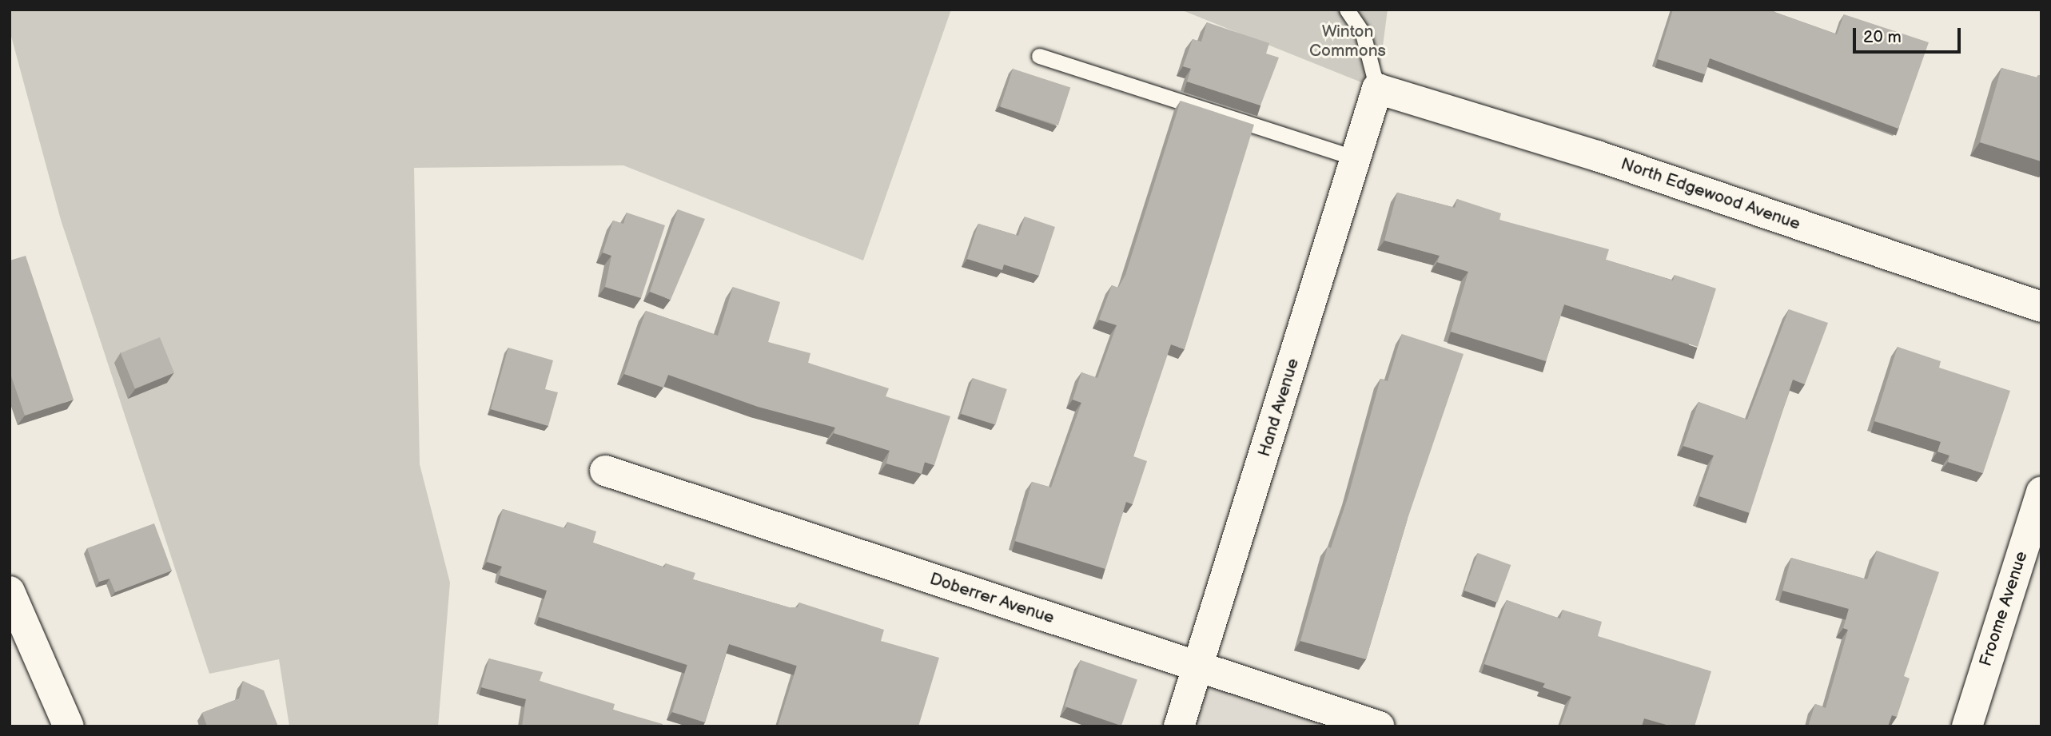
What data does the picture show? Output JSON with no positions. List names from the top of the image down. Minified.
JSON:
{"streets":{"street":["North Edgewood Avenue","Hand Avenue","Doberrer Avenue","Froome Avenue"]},"crossings":[["North Edgewood Avenue","Hand Avenue"],["Hand Avenue","Doberrer Avenue"]],"parks":["Winton Commons"],"scale_bar":"20 m"}
